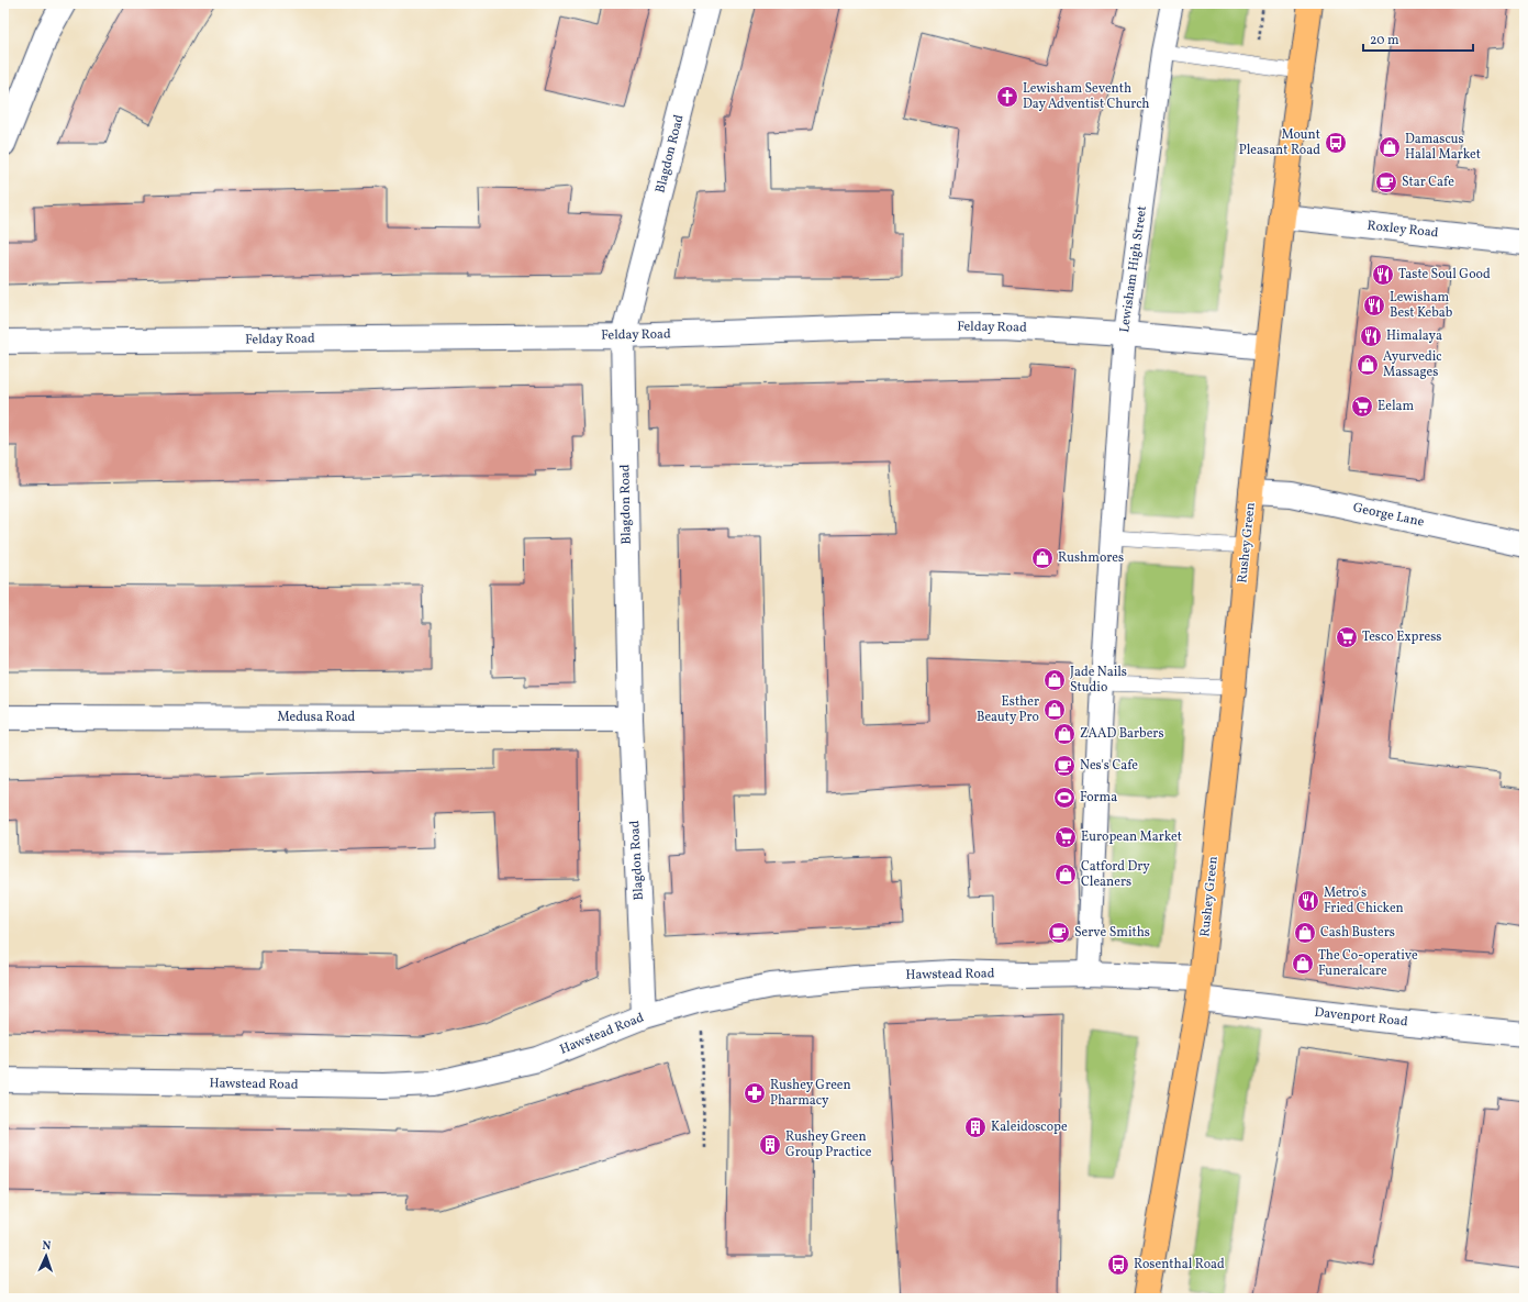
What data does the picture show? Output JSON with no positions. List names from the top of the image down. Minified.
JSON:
{"streets":{"highway":["Rushey Green"],"street":["Blagdon Road","Roxley Road","Lewisham High Street","Felday Road","George Lane","Medusa Road","Hawstead Road","Davenport Road"]},"crossings":[["Blagdon Road","Felday Road"],["Blagdon Road","Medusa Road"],["Blagdon Road","Hawstead Road"],["Lewisham High Street","Felday Road"],["George Lane","Rushey Green"],["Rushey Green","Hawstead Road"],["Rushey Green","Davenport Road"],["Hawstead Road","Davenport Road"]],"places":{"church":["Lewisham Seventh Day Adventist Church"],"bus stop":["Mount Pleasant Road","Rosenthal Road"],"shop":["Damascus Halal Market","Ayurvedic Massages","Rushmores","Jade Nails Studio","Esther Beauty Pro","ZAAD Barbers","Catford Dry Cleaners","Cash Busters","The Co-operative Funeralcare"],"cafe":["Star Cafe","Nes's Cafe","Serve Smiths"],"restaurant":["Taste Soul Good","Lewisham Best Kebab","Himalaya","Metro's Fried Chicken"],"supermarket":["Eelam","Tesco Express","European Market"],"sports":["Forma"],"pharmacy":["Rushey Green Pharmacy"],"building":["Kaleidoscope","Rushey Green Group Practice"]},"scale_bar":"20 m","north":"top"}
